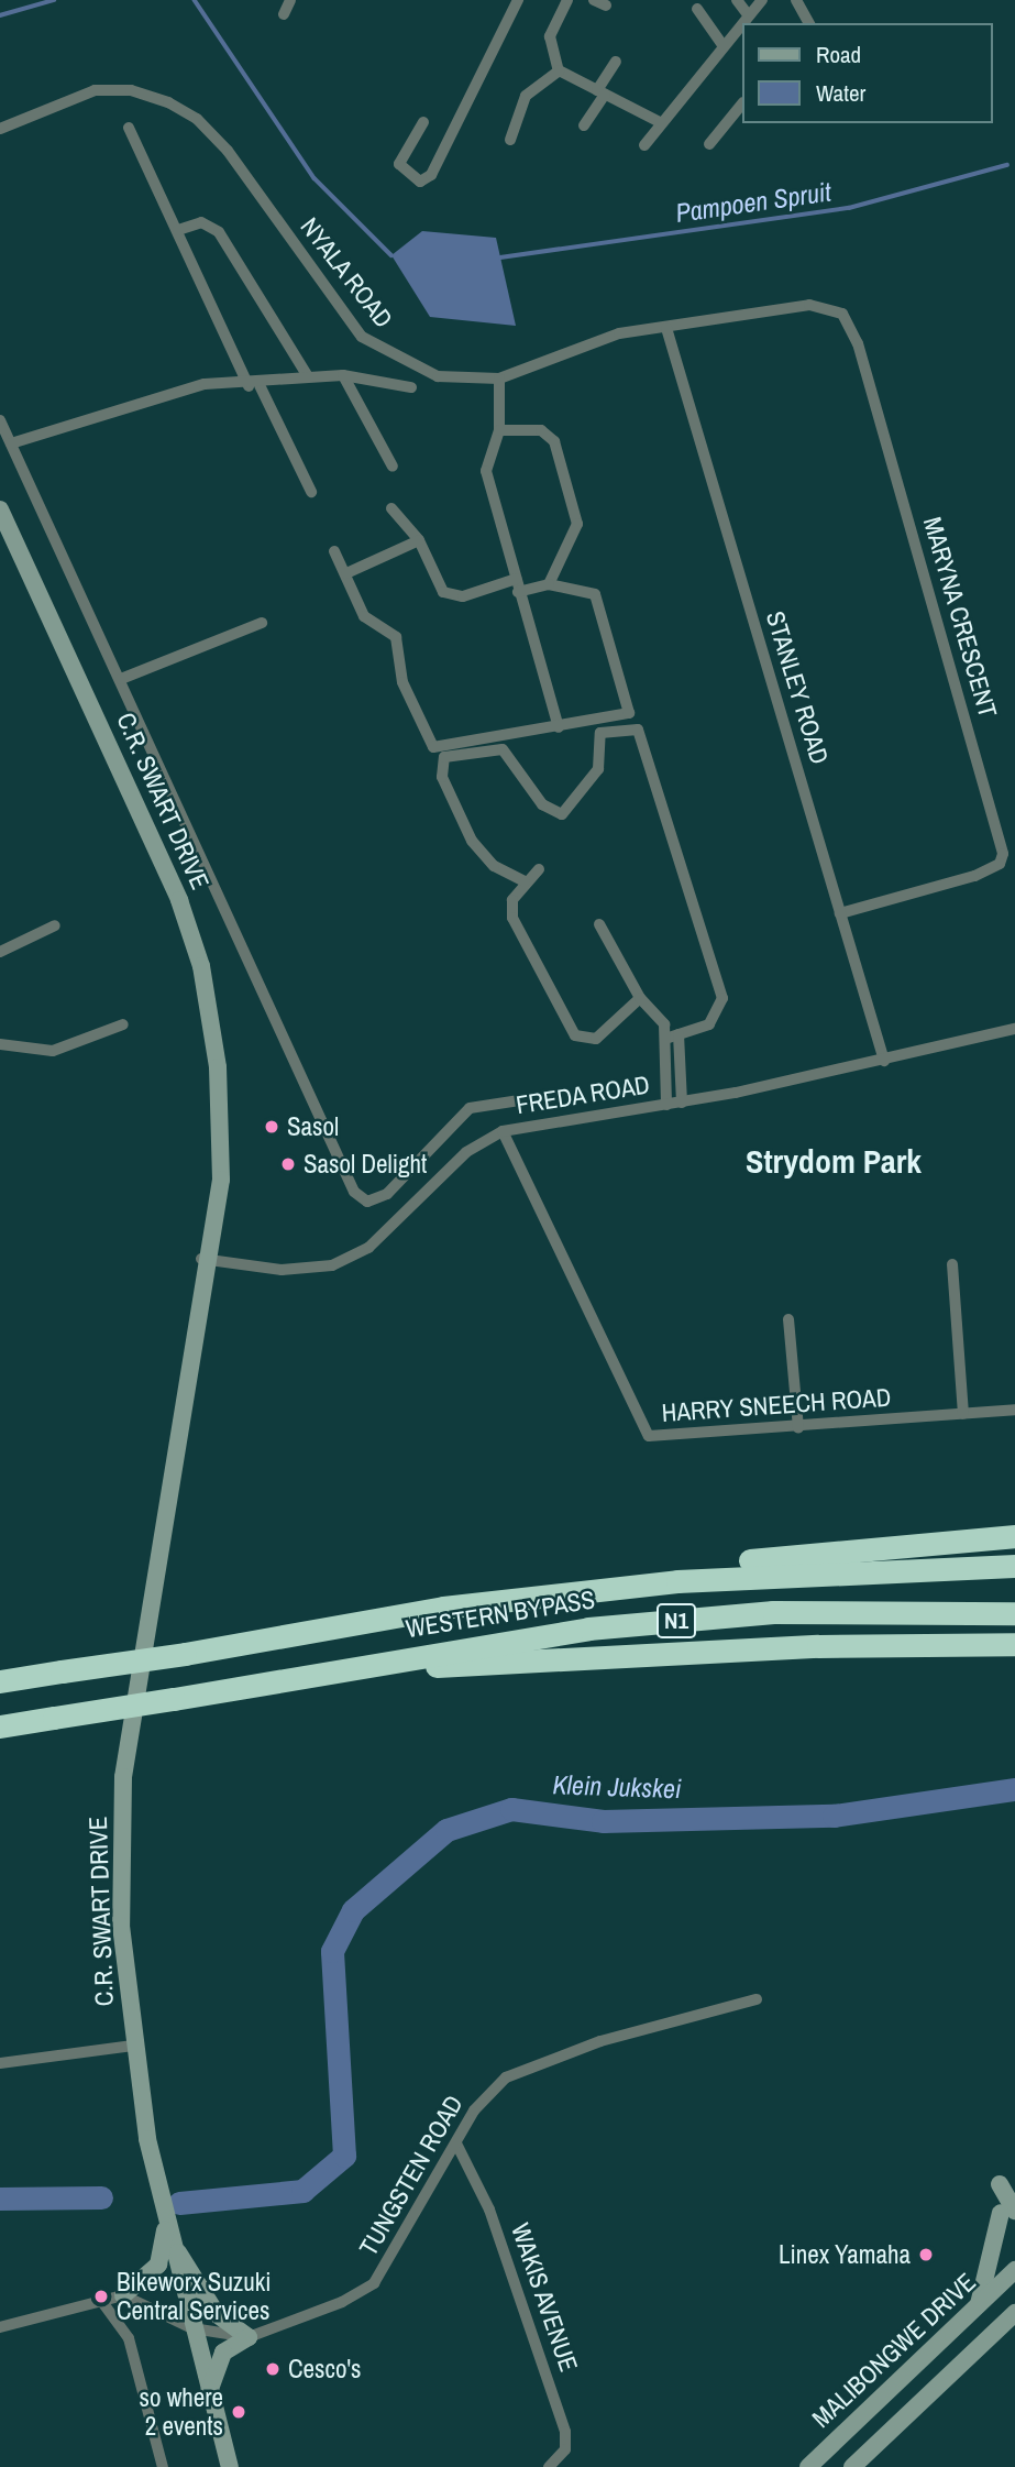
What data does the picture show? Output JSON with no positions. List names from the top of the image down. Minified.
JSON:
{"streets":{"highway":["WESTERN BYPASS","N1"],"street":["NYALA ROAD","MARYNA CRESCENT","STANLEY ROAD","C.R. SWART DRIVE","FREDA ROAD","HARRY SNEECH ROAD","TUNGSTEN ROAD","WAKIS AVENUE","MALIBONGWE DRIVE"]},"crossings":[["NYALA ROAD","MARYNA CRESCENT"],["NYALA ROAD","STANLEY ROAD"],["MARYNA CRESCENT","STANLEY ROAD"],["STANLEY ROAD","FREDA ROAD"],["C.R. SWART DRIVE","FREDA ROAD"],["FREDA ROAD","HARRY SNEECH ROAD"],["TUNGSTEN ROAD","WAKIS AVENUE"]],"districts":["Strydom Park"],"water":["Pampoen Spruit","Klein Jukskei"],"places":["Sasol","Sasol Delight","Linex Yamaha","Bikeworx Suzuki Central Services","Cesco's","so where 2 events"],"legend":["Road","Water"]}
